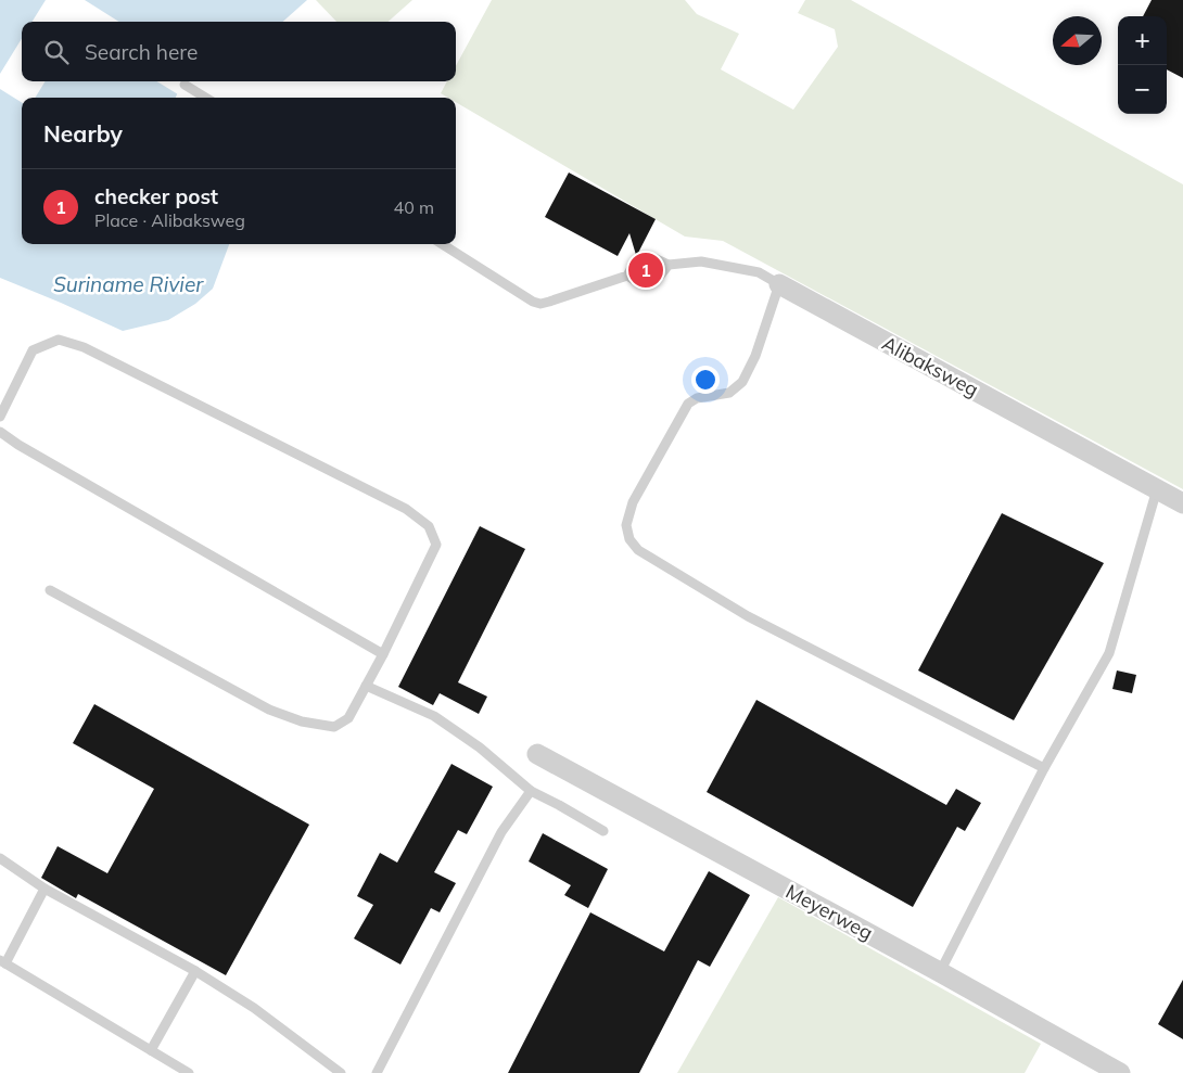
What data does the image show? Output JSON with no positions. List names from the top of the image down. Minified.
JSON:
{"streets":{"street":["Alibaksweg","Meyerweg"]},"water":["Suriname Rivier"],"north":"left","page":{"map_buttons":["+","−"],"search":"Search here","heading":"Nearby","list":[{"mark":"1","name":"checker post","note":"Place · Alibaksweg","value":"40 m"}],"pins":"1"}}
